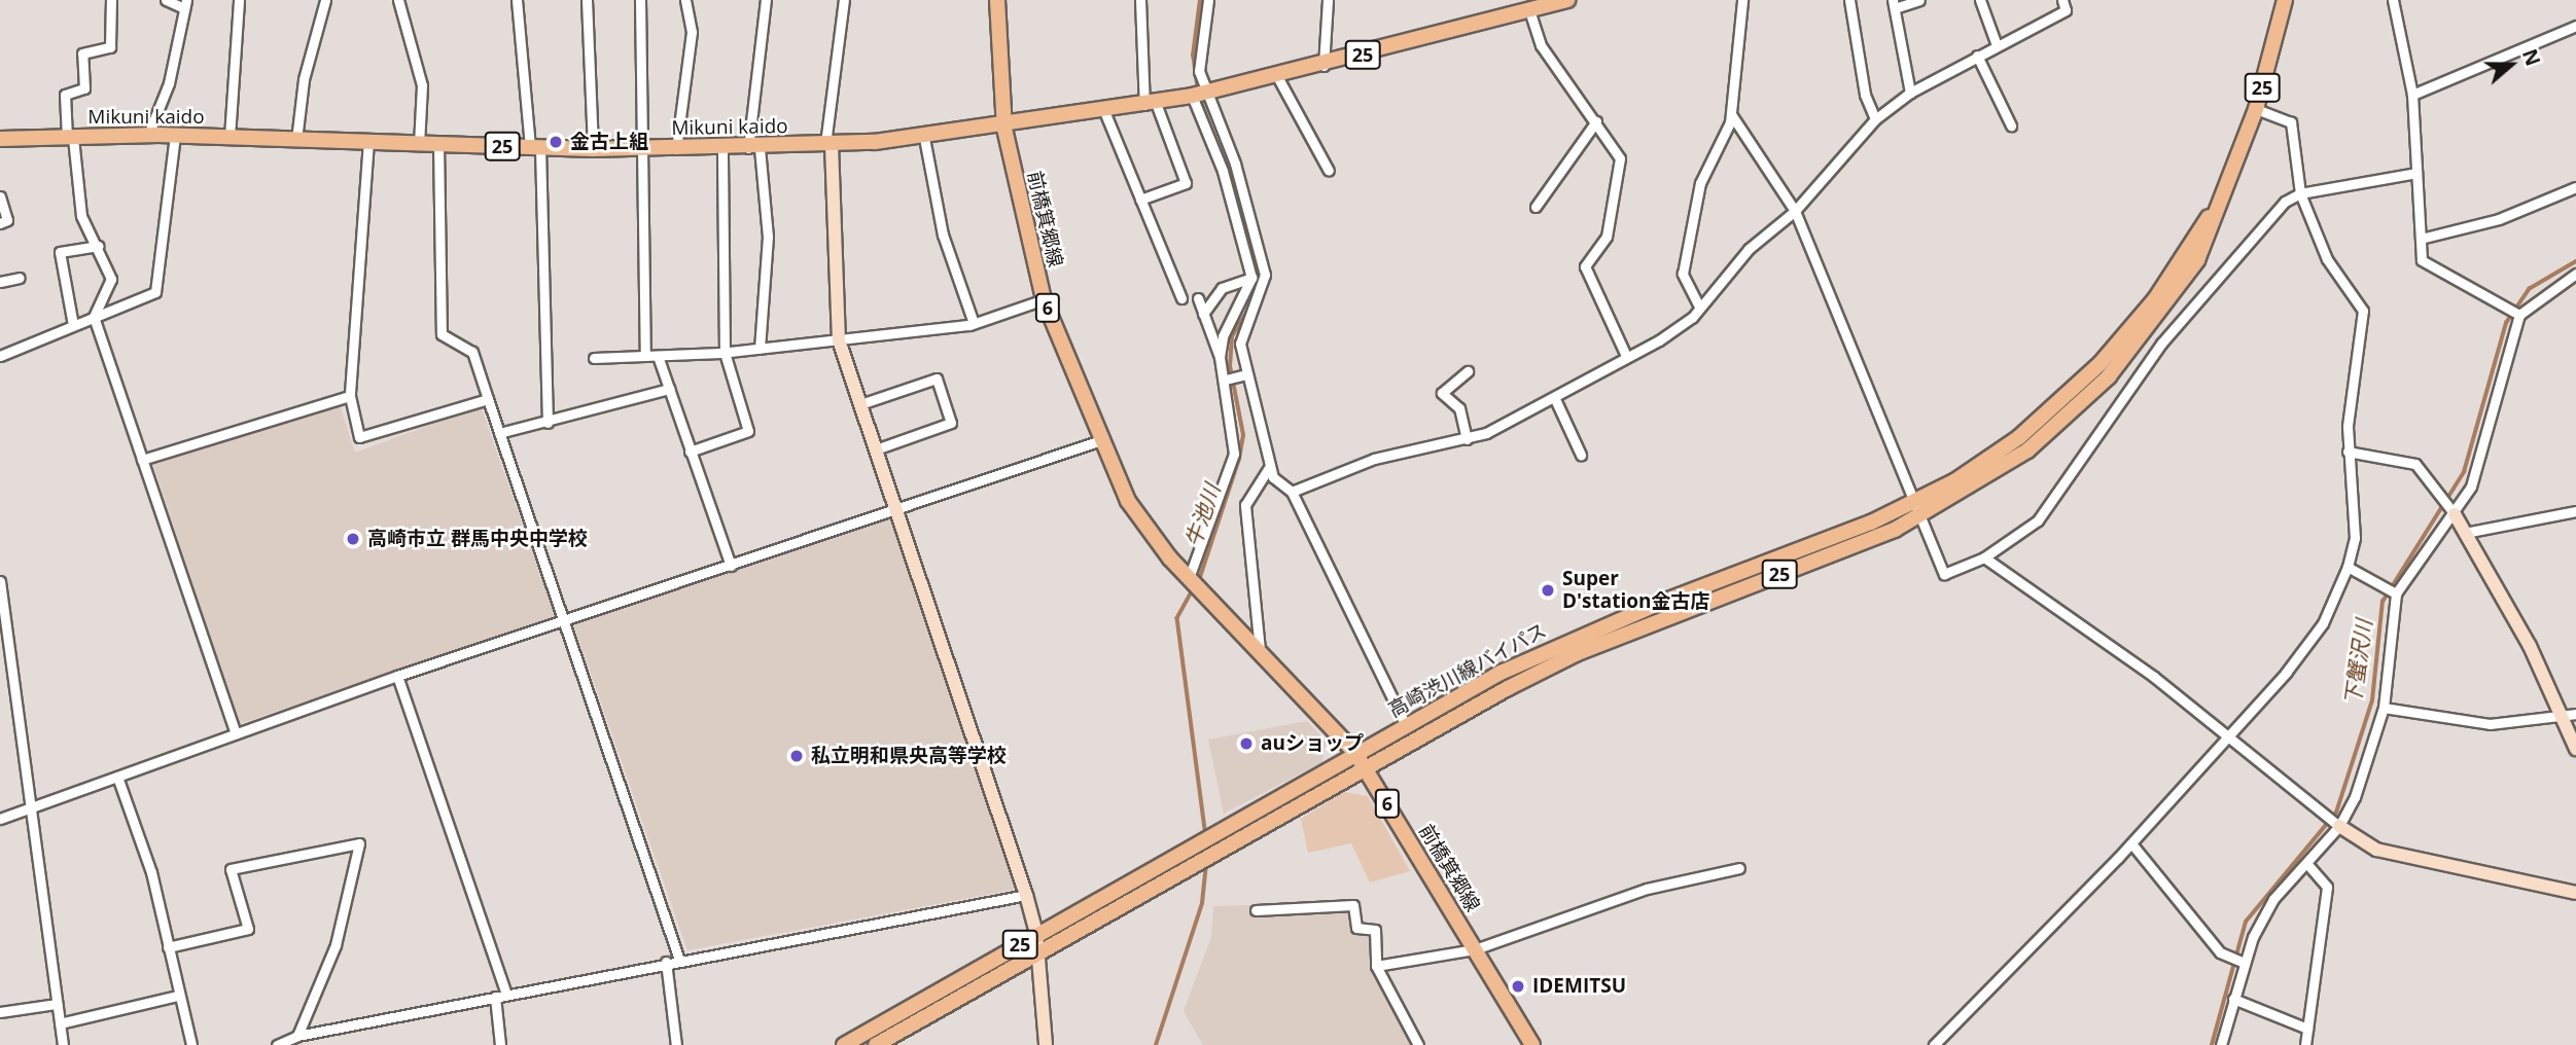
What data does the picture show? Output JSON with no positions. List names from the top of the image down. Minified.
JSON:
{"streets":{"main road":["25","Mikuni kaido","前橋箕郷線","6","高崎渋川線バイパス"]},"crossings":[["Mikuni kaido","前橋箕郷線"],["前橋箕郷線","高崎渋川線バイパス"]],"water":["牛池川","下蟹沢川"],"places":["金古上組","高崎市立 群馬中央中学校","Super D'station金古店","auショップ","私立明和県央高等学校","IDEMITSU"],"north":"right"}
